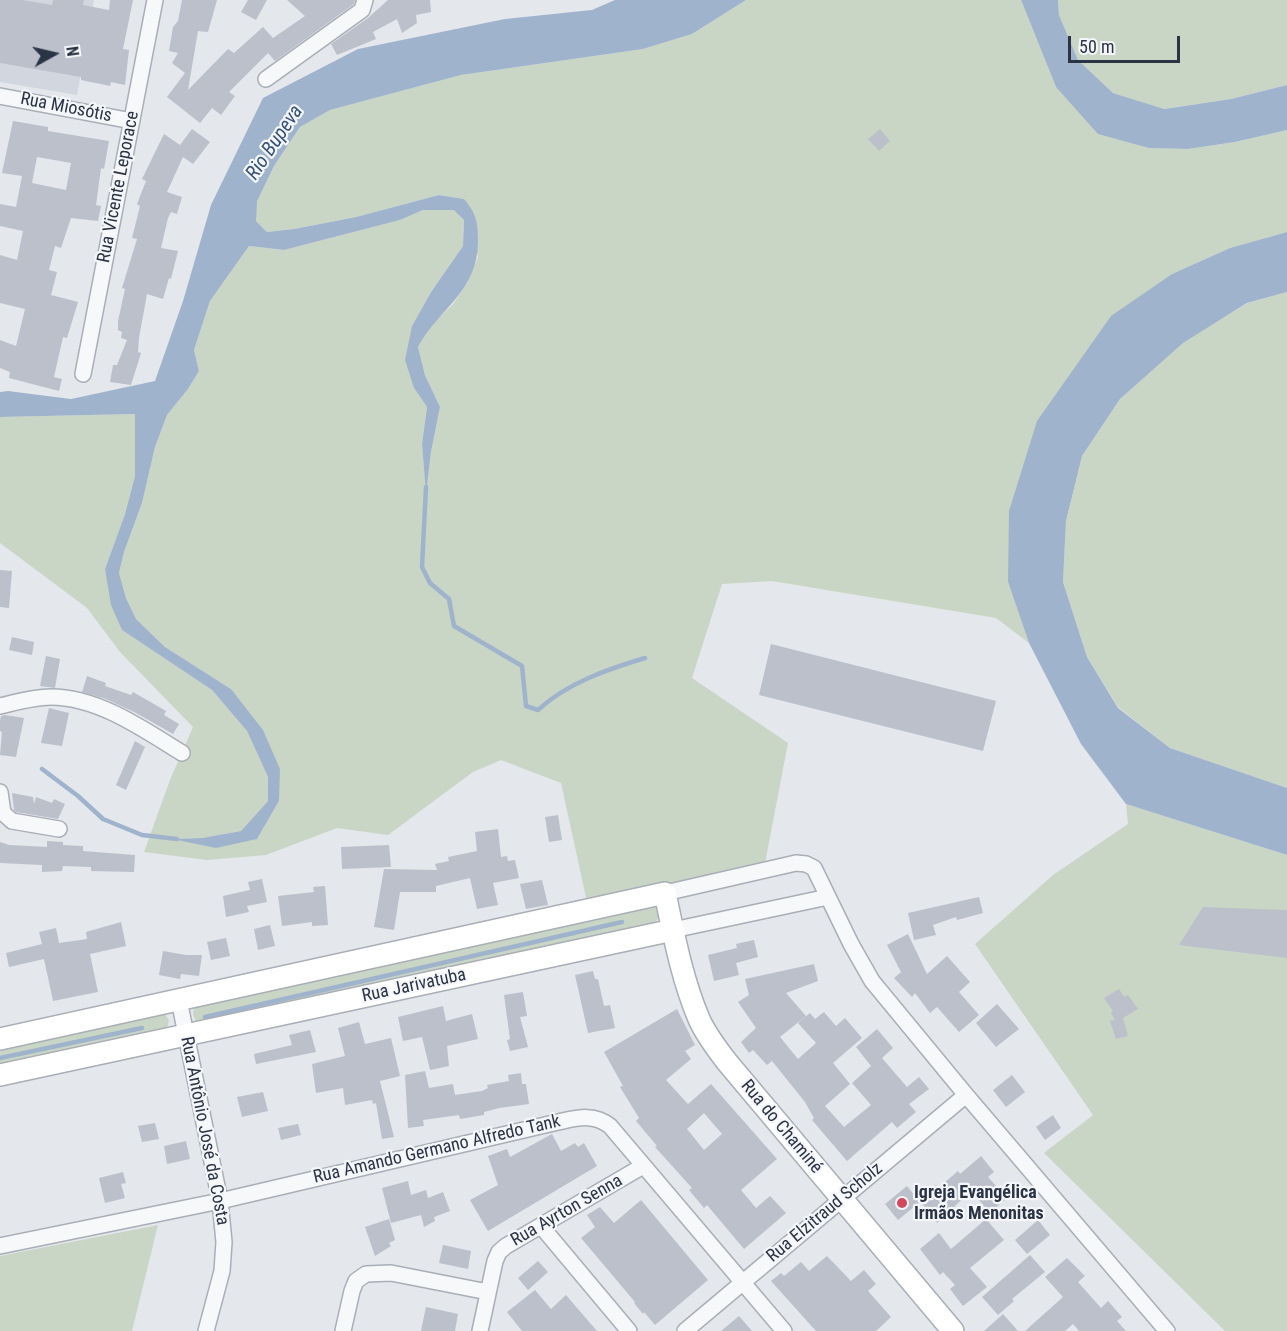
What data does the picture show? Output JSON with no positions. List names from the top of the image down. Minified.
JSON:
{"streets":{"street":["Rua Miosótis","Rua Vicente Leporace","Rua Jarivatuba","Rua do Chaminé","Rua Antônio José da Costa","Rua Amando Germano Alfredo Tank","Rua Ayrton Senna","Rua Elzitraud Scholz"]},"crossings":[["Rua Miosótis","Rua Vicente Leporace"],["Rua Jarivatuba","Rua do Chaminé"],["Rua Jarivatuba","Rua Antônio José da Costa"],["Rua do Chaminé","Rua Elzitraud Scholz"],["Rua Antônio José da Costa","Rua Amando Germano Alfredo Tank"],["Rua Amando Germano Alfredo Tank","Rua Ayrton Senna"],["Rua Amando Germano Alfredo Tank","Rua Elzitraud Scholz"]],"water":["Rio Bupeva"],"places":["Igreja Evangélica Irmãos Menonitas"],"scale_bar":"50 m","north":"right"}
